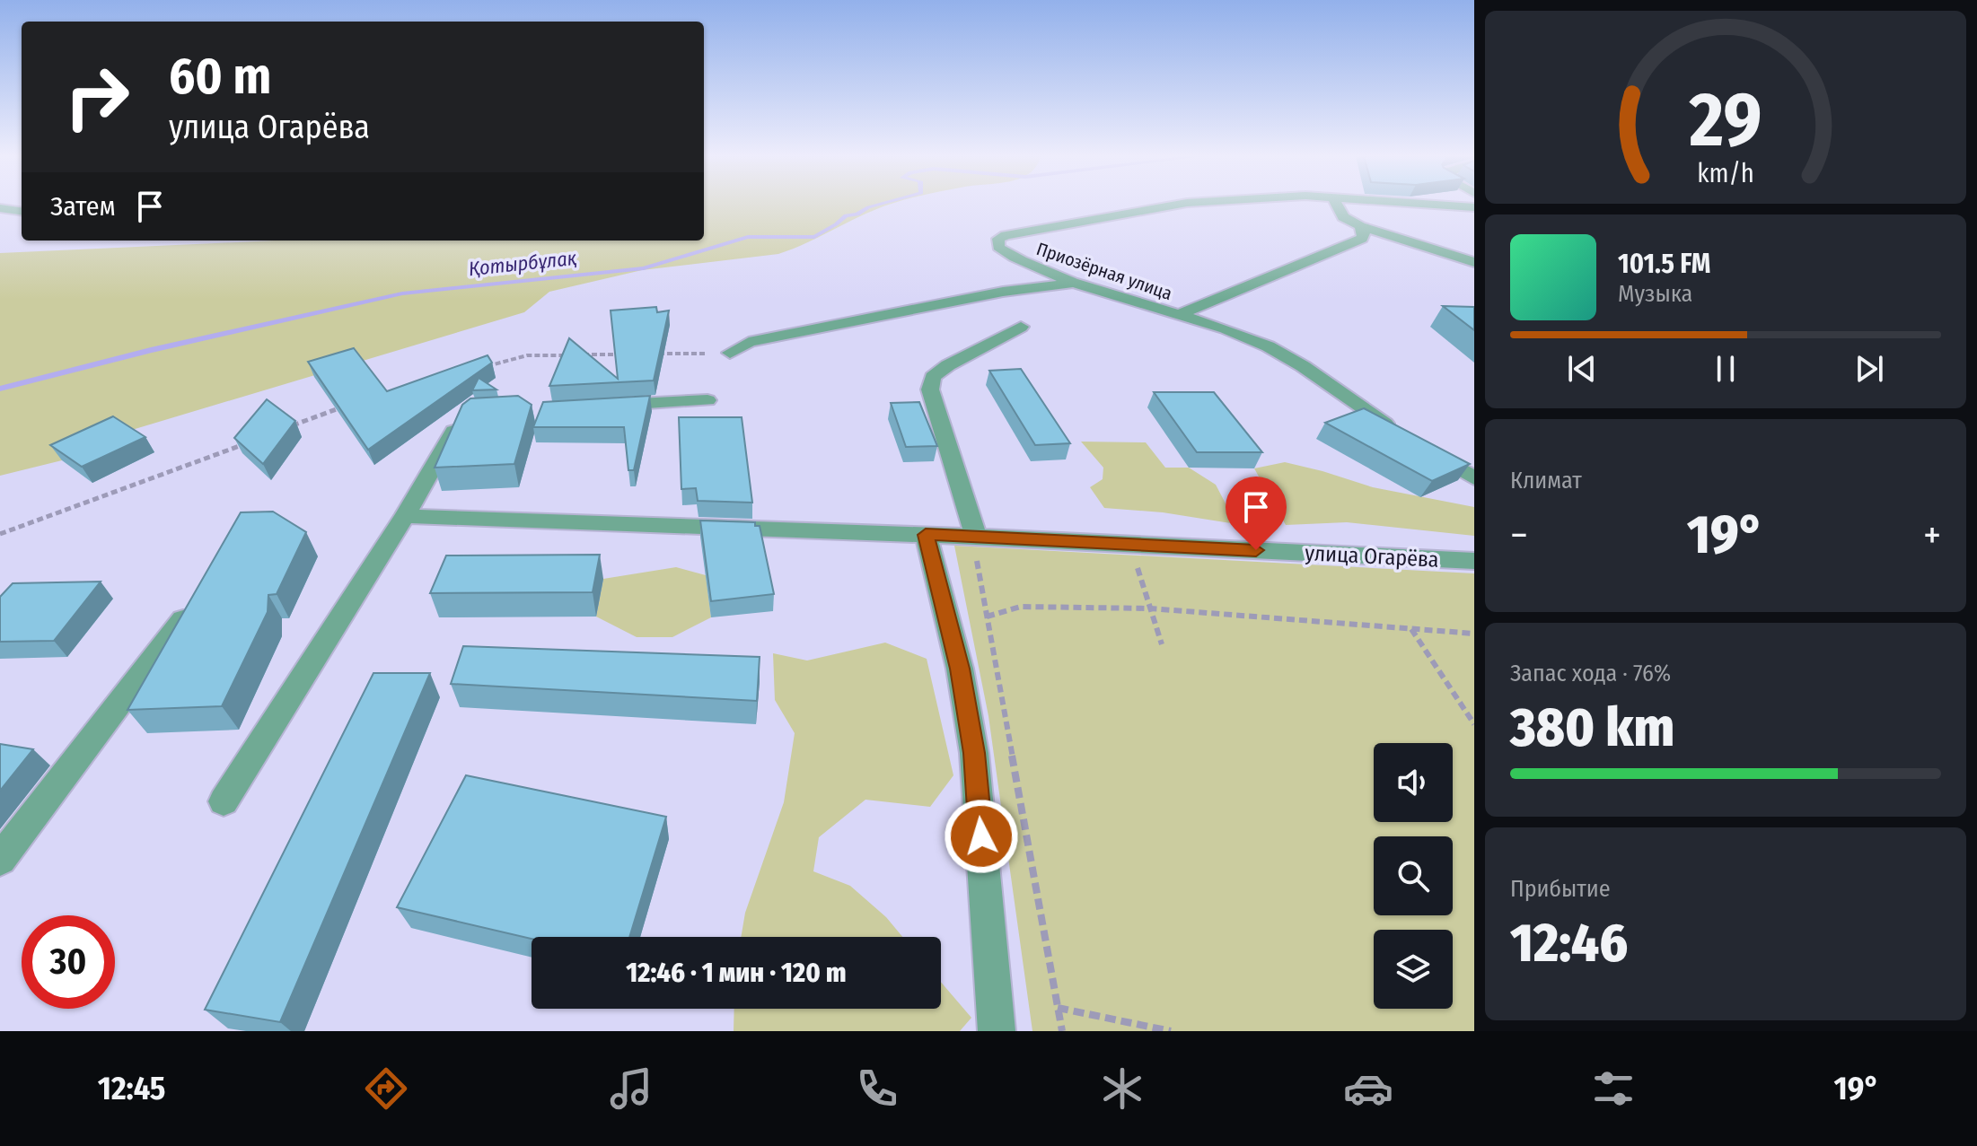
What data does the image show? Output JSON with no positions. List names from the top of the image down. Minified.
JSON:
{"streets":{"street":["Приозёрная улица","улица Огарёва"]},"water":["Қотырбұлақ"],"page":{"turn":["60 m","улица Огарёва"],"then":"Затем","song":["101.5 FM","Музыка"],"tile":["Климат",["Запас хода · 76%","380 km"],["Прибытие","12:46"]],"heat":["−","19°","+"],"limit":"30","trip":"12:46 · 1 мин · 120 m","tabs":["12:45","19°"],"gauge":["29","km/h"]}}
